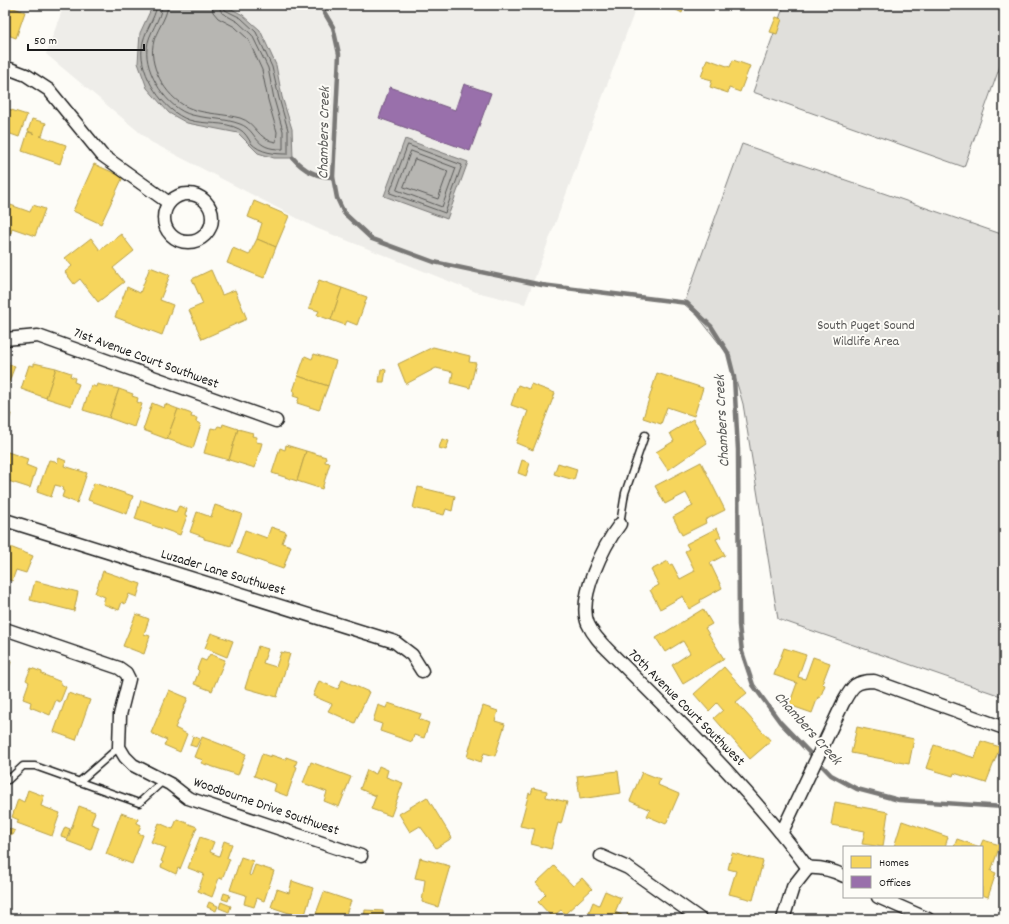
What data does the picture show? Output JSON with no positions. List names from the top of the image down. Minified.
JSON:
{"streets":{"street":["71st Avenue Court Southwest","Luzader Lane Southwest","70th Avenue Court Southwest","Woodbourne Drive Southwest"]},"water":["Chambers Creek"],"parks":["South Puget Sound Wildlife Area"],"legend":["Homes","Offices"],"scale_bar":"50 m"}
